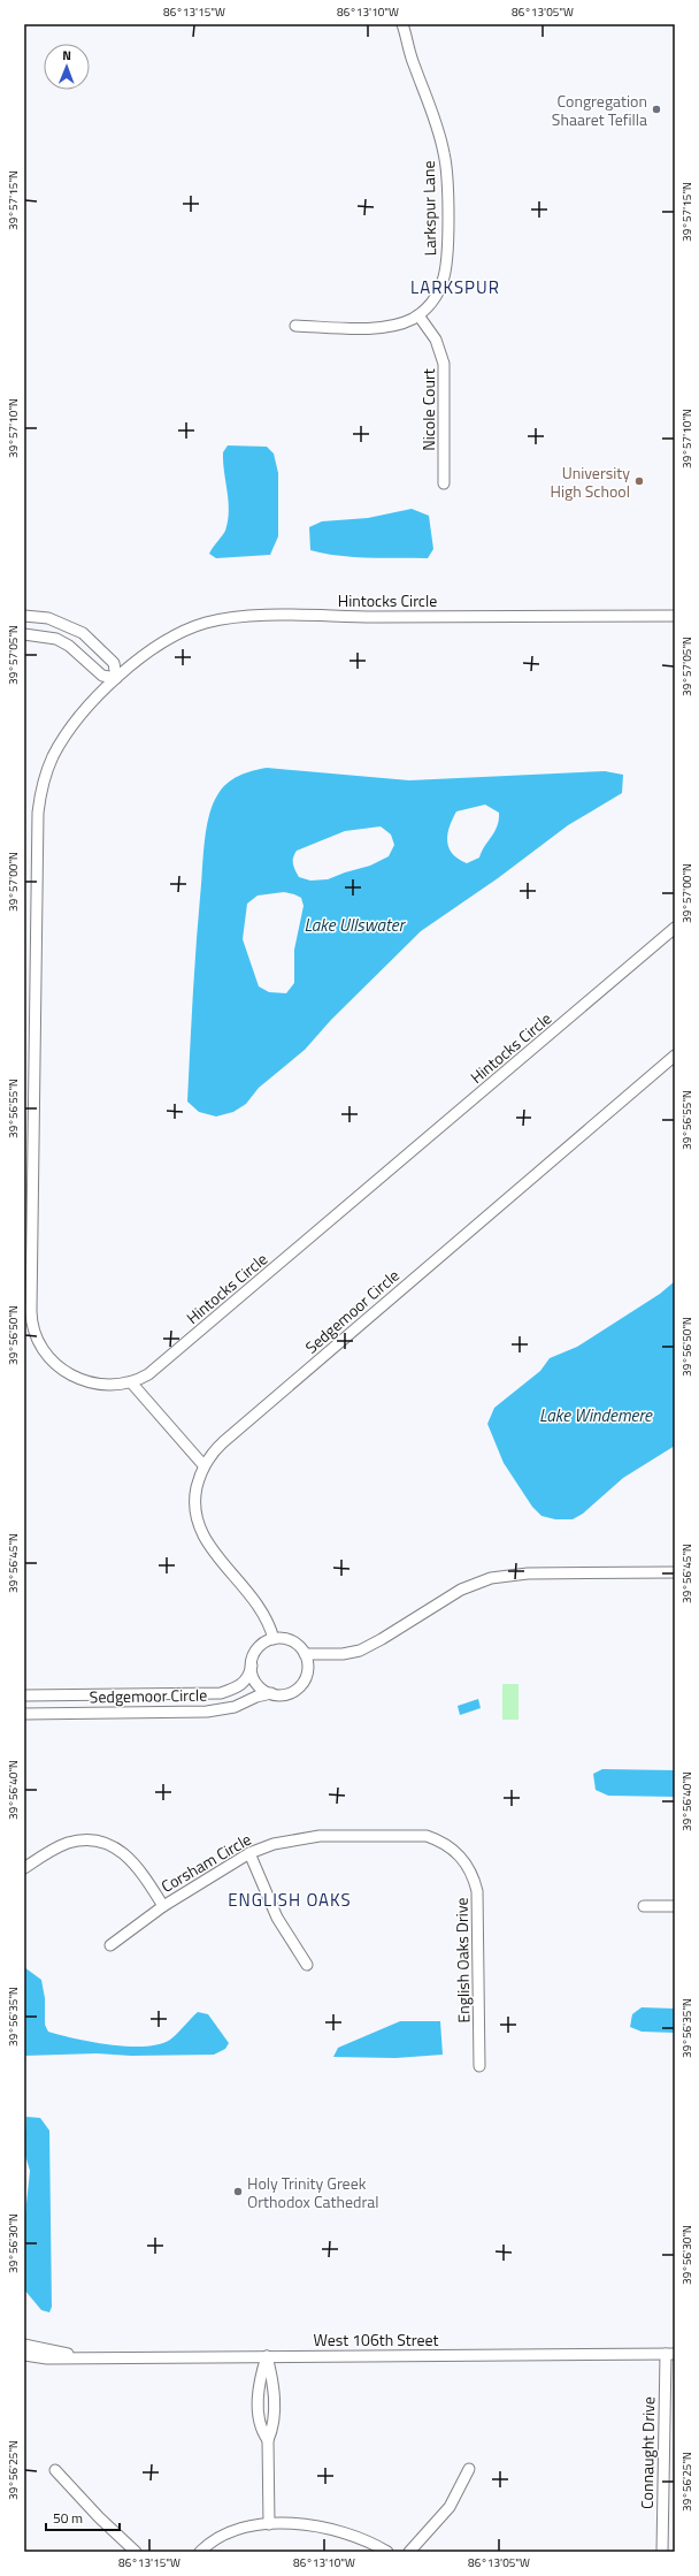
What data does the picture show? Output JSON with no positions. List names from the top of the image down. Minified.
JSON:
{"streets":{"street":["Larkspur Lane","Nicole Court","Hintocks Circle","Sedgemoor Circle","Corsham Circle","English Oaks Drive","West 106th Street","Connaught Drive"]},"crossings":[["Larkspur Lane","Nicole Court"],["Corsham Circle","English Oaks Drive"],["West 106th Street","Connaught Drive"]],"districts":["LARKSPUR","ENGLISH OAKS"],"water":["Lake Ullswater","Lake Windemere"],"places":["Congregation Shaaret Tefilla","University High School","Holy Trinity Greek Orthodox Cathedral"],"scale_bar":"50 m","north":"top","coordinates":["86°13'15\"W","86°13'10\"W","86°13'05\"W","39°57'15\"N","39°57'10\"N","39°57'05\"N","39°57'00\"N","39°56'55\"N","39°56'50\"N","39°56'45\"N","39°56'40\"N","39°56'35\"N","39°56'30\"N","39°56'25\"N"]}
